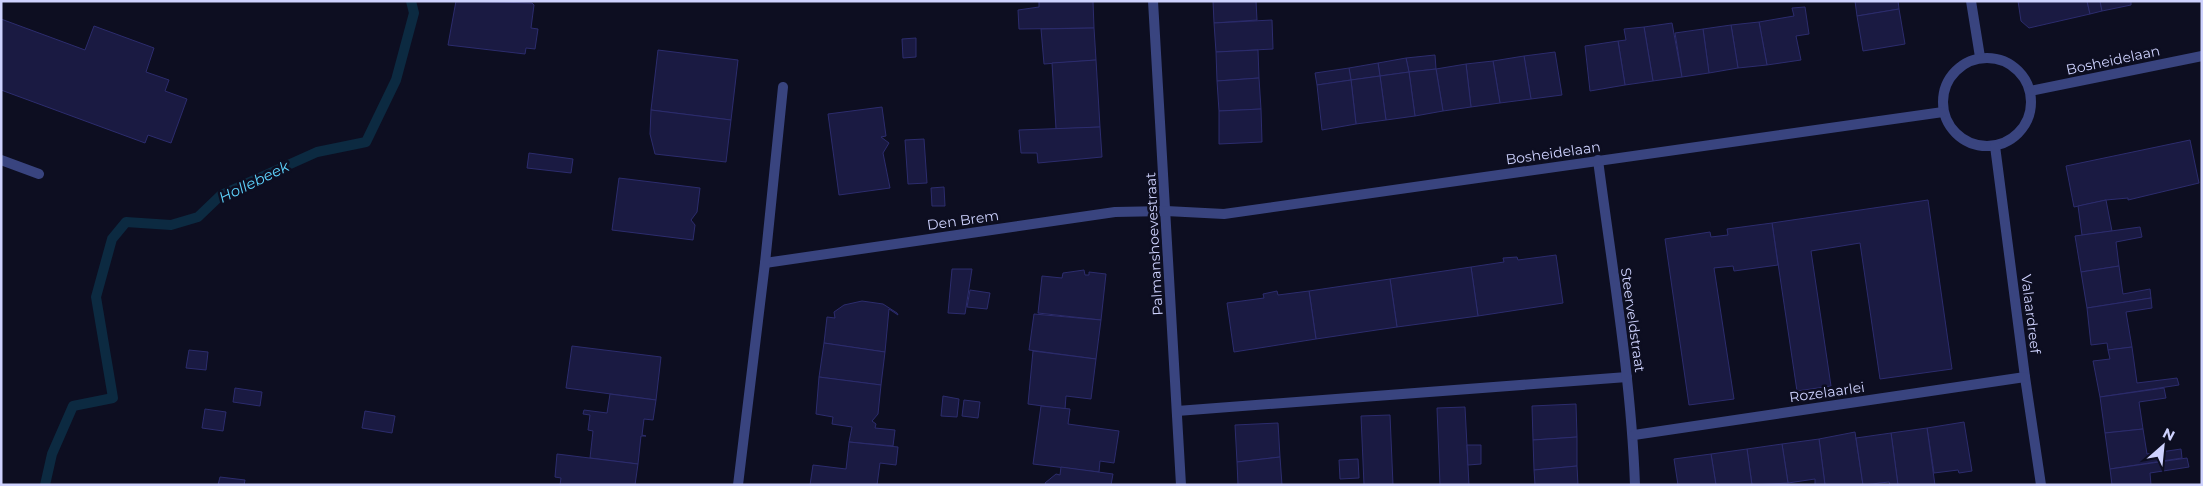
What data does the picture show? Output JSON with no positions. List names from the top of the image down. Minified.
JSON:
{"streets":{"street":["Bosheidelaan","Den Brem","Palmanshoevestraat","Valaardreef","Steerveldstraat","Rozelaarlei"]},"crossings":[["Bosheidelaan","Den Brem"],["Bosheidelaan","Palmanshoevestraat"],["Bosheidelaan","Valaardreef"],["Bosheidelaan","Steerveldstraat"],["Den Brem","Palmanshoevestraat"],["Valaardreef","Rozelaarlei"],["Steerveldstraat","Rozelaarlei"]],"water":["Hollebeek"],"north":"top right"}
